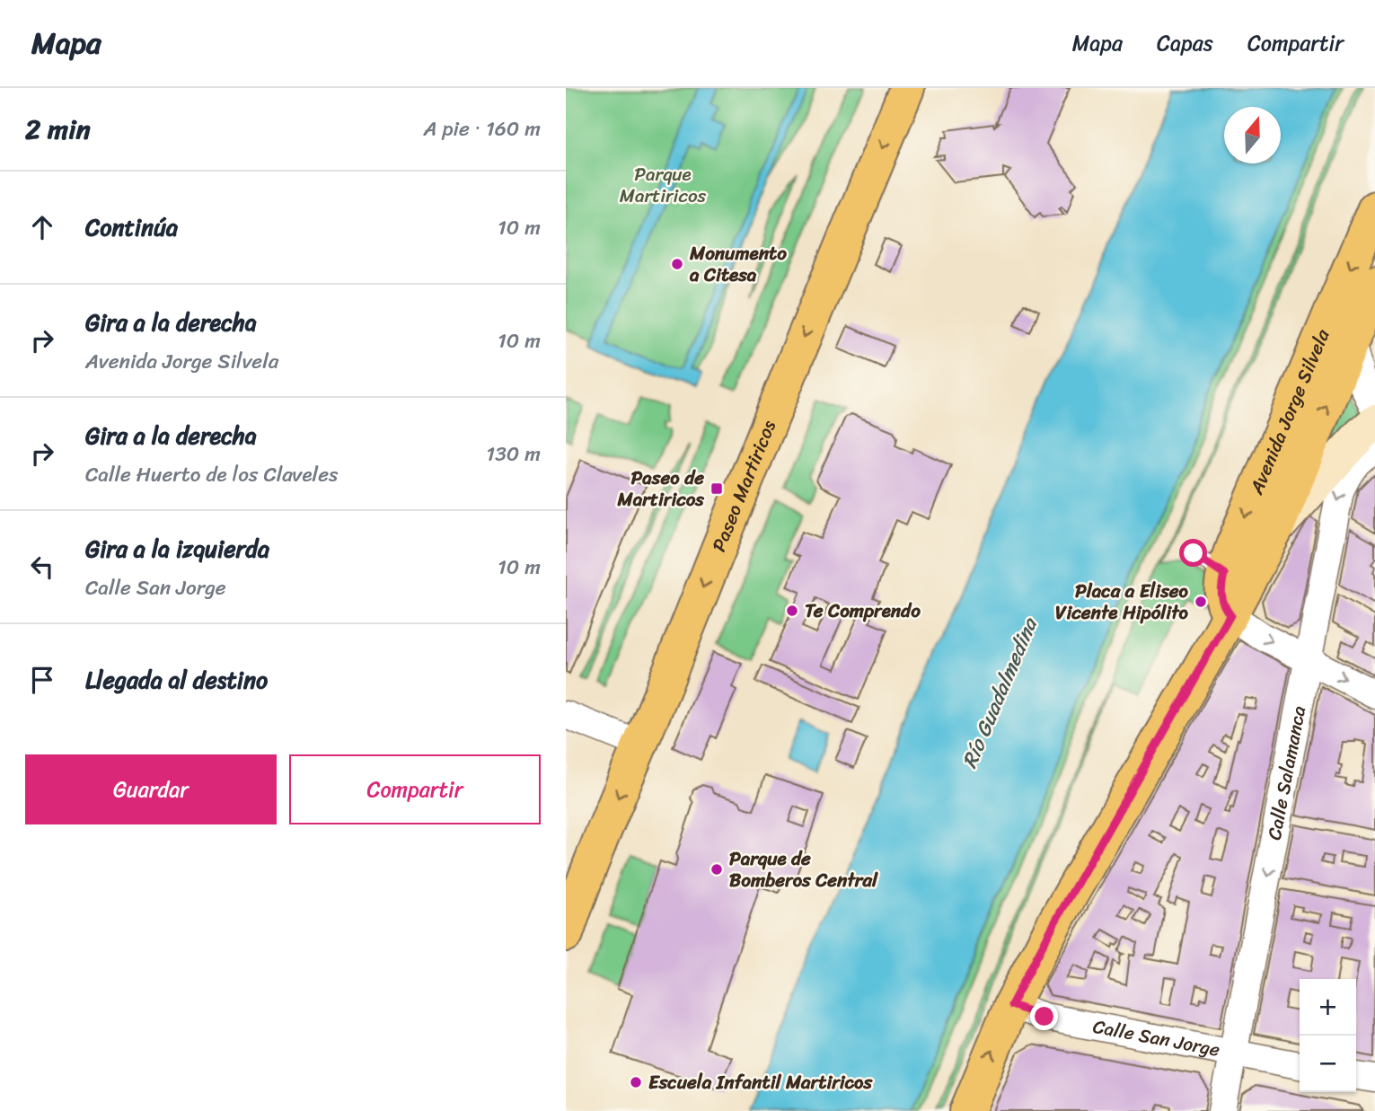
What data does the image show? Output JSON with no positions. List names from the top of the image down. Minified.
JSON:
{"streets":{"main road":["Avenida Jorge Silvela","Paseo Martiricos"],"street":["Calle Salamanca","Calle San Jorge"]},"crossings":[["Avenida Jorge Silvela","Calle San Jorge"],["Calle Salamanca","Calle San Jorge"]],"one_way":["Paseo Martiricos","Calle Salamanca"],"water":["Río Guadalmedina"],"parks":["Parque Martiricos"],"places":{"other":["Monumento a Citesa","Placa a Eliseo Vicente Hipólito","Te Comprendo","Parque de Bomberos Central","Escuela Infantil Martiricos"],"transit":["Paseo de Martiricos"]},"north":"top","page":{"header":"Mapa","nav":["Mapa","Capas","Compartir"],"heading":["2 min","A pie · 160 m"],"list":[["Continúa","10 m"],["Gira a la derecha","Avenida Jorge Silvela","10 m"],["Gira a la derecha","Calle Huerto de los Claveles","130 m"],["Gira a la izquierda","Calle San Jorge","10 m"],"Llegada al destino"],"buttons":["Guardar","Compartir"],"map_buttons":["+","−"]}}
